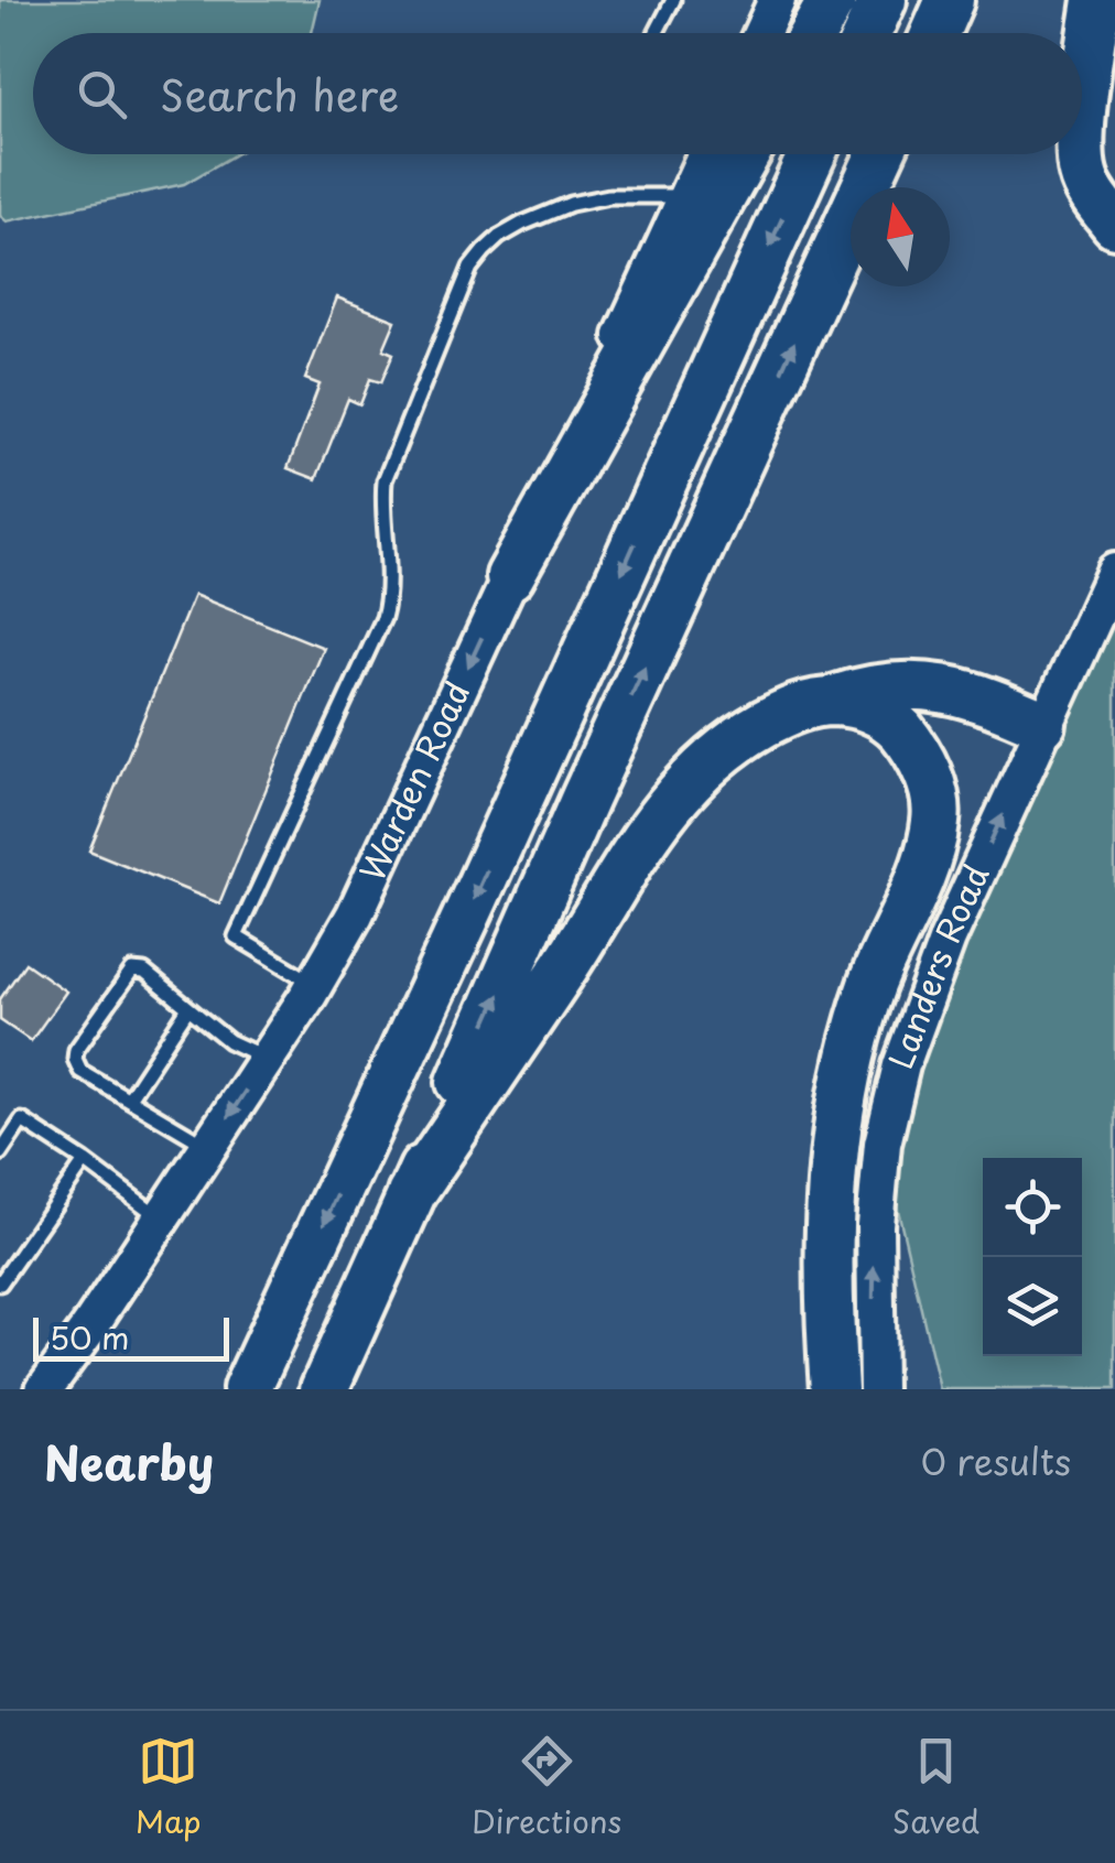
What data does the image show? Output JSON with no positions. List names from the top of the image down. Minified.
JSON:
{"streets":{"main road":["Warden Road","Landers Road"]},"one_way":["Warden Road","Landers Road"],"scale_bar":"50 m","north":"top","page":{"search":"Search here","scale":"50 m","heading":["Nearby","0 results"],"nav":["Map","Directions","Saved"]}}
